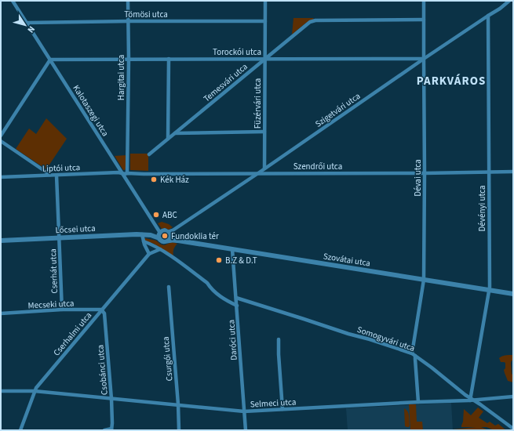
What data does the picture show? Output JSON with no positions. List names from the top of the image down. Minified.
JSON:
{"streets":{"street":["Tömösi utca","Torockói utca","Hargitai utca","Temesvári utca","Füzérvári utca","Szigetvári utca","Kalotaszegi utca","Szendrői utca","Liptói utca","Dévai utca","Dévényi utca","Lőcsei utca","Szovátai utca","Cserhát utca","Mecseki utca","Cserhalmi utca","Somogyvári utca","Daróci utca","Csurgói utca","Csobánci utca","Selmeci utca"]},"crossings":[["Tömösi utca","Hargitai utca"],["Tömösi utca","Füzérvári utca"],["Tömösi utca","Kalotaszegi utca"],["Torockói utca","Hargitai utca"],["Torockói utca","Temesvári utca"],["Torockói utca","Füzérvári utca"],["Torockói utca","Szigetvári utca"],["Torockói utca","Kalotaszegi utca"],["Torockói utca","Dévai utca"],["Hargitai utca","Szendrői utca"],["Temesvári utca","Füzérvári utca"],["Temesvári utca","Dévai utca"],["Füzérvári utca","Szigetvári utca"],["Szigetvári utca","Szendrői utca"],["Szigetvári utca","Dévai utca"],["Szigetvári utca","Dévényi utca"],["Szigetvári utca","Szovátai utca"],["Kalotaszegi utca","Szendrői utca"],["Kalotaszegi utca","Liptói utca"],["Kalotaszegi utca","Lőcsei utca"],["Szendrői utca","Liptói utca"],["Szendrői utca","Dévai utca"],["Szendrői utca","Dévényi utca"],["Liptói utca","Cserhát utca"],["Dévai utca","Szovátai utca"],["Dévai utca","Somogyvári utca"],["Dévai utca","Selmeci utca"],["Dévényi utca","Szovátai utca"],["Dévényi utca","Somogyvári utca"],["Dévényi utca","Selmeci utca"],["Lőcsei utca","Cserhát utca"],["Szovátai utca","Daróci utca"],["Cserhát utca","Mecseki utca"],["Mecseki utca","Cserhalmi utca"],["Mecseki utca","Csobánci utca"],["Cserhalmi utca","Csobánci utca"],["Cserhalmi utca","Selmeci utca"],["Somogyvári utca","Daróci utca"],["Somogyvári utca","Selmeci utca"],["Daróci utca","Selmeci utca"],["Csurgói utca","Selmeci utca"],["Csobánci utca","Selmeci utca"]],"districts":["PARKVÁROS"],"places":["Kék Ház","ABC","Fundoklia tér","B.Z & D.T"],"north":"bottom right"}
